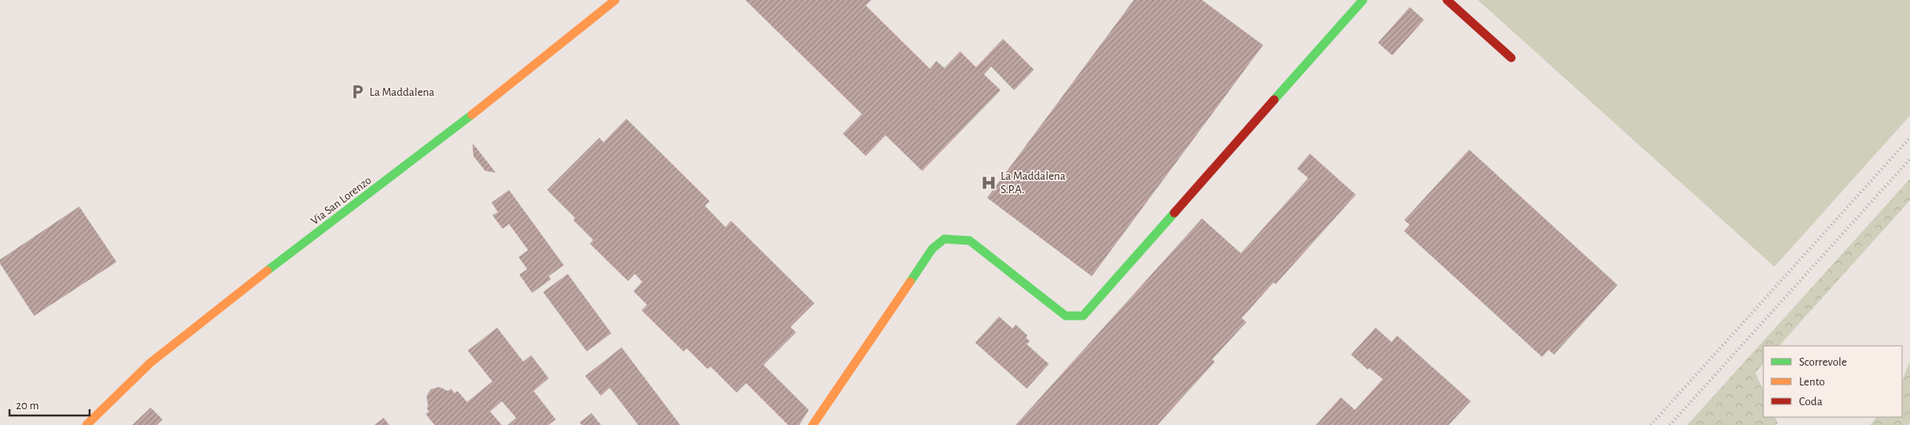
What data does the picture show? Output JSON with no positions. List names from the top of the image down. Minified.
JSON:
{"streets":{"street":["Via San Lorenzo"]},"places":{"parking":["La Maddalena"],"hospital":["La Maddalena S.P.A."]},"legend":["Scorrevole","Lento","Coda"],"scale_bar":"20 m"}
